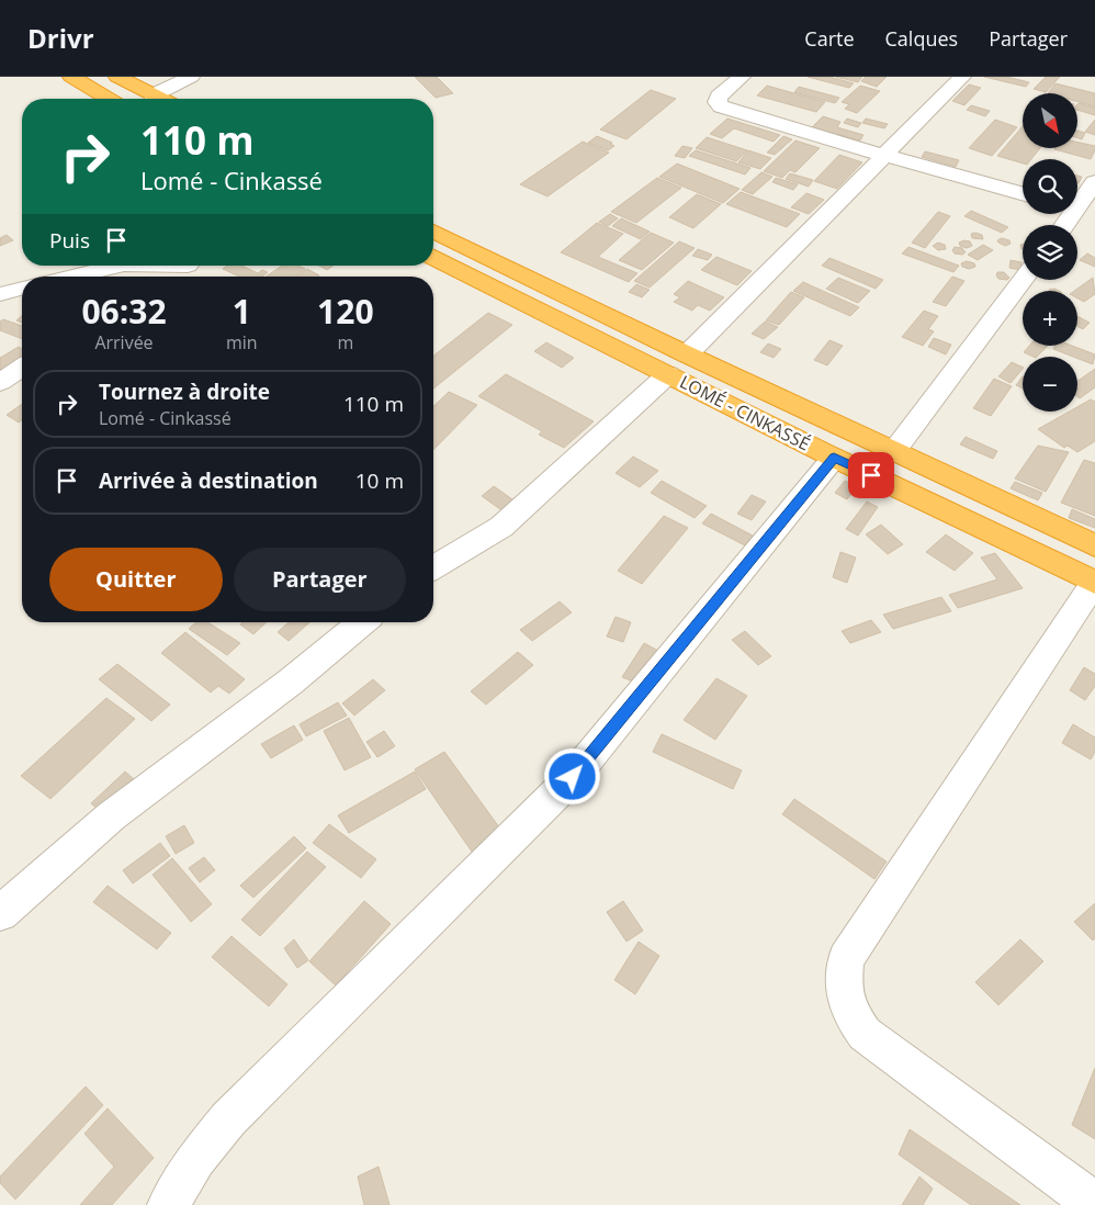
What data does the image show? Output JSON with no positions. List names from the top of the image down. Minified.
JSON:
{"streets":{"highway":["LOMÉ - CINKASSÉ"]},"north":"bottom right","page":{"header":"Drivr","nav":["Carte","Calques","Partager"],"map_buttons":["+","−"],"turn":["110 m","Lomé - Cinkassé"],"then":"Puis","eta":["06:32","Arrivée","1","min","120","m"],"list":[{"name":"Tournez à droite","note":"Lomé - Cinkassé","value":"110 m"},{"name":"Arrivée à destination","value":"10 m"}],"buttons":["Quitter","Partager"]}}
